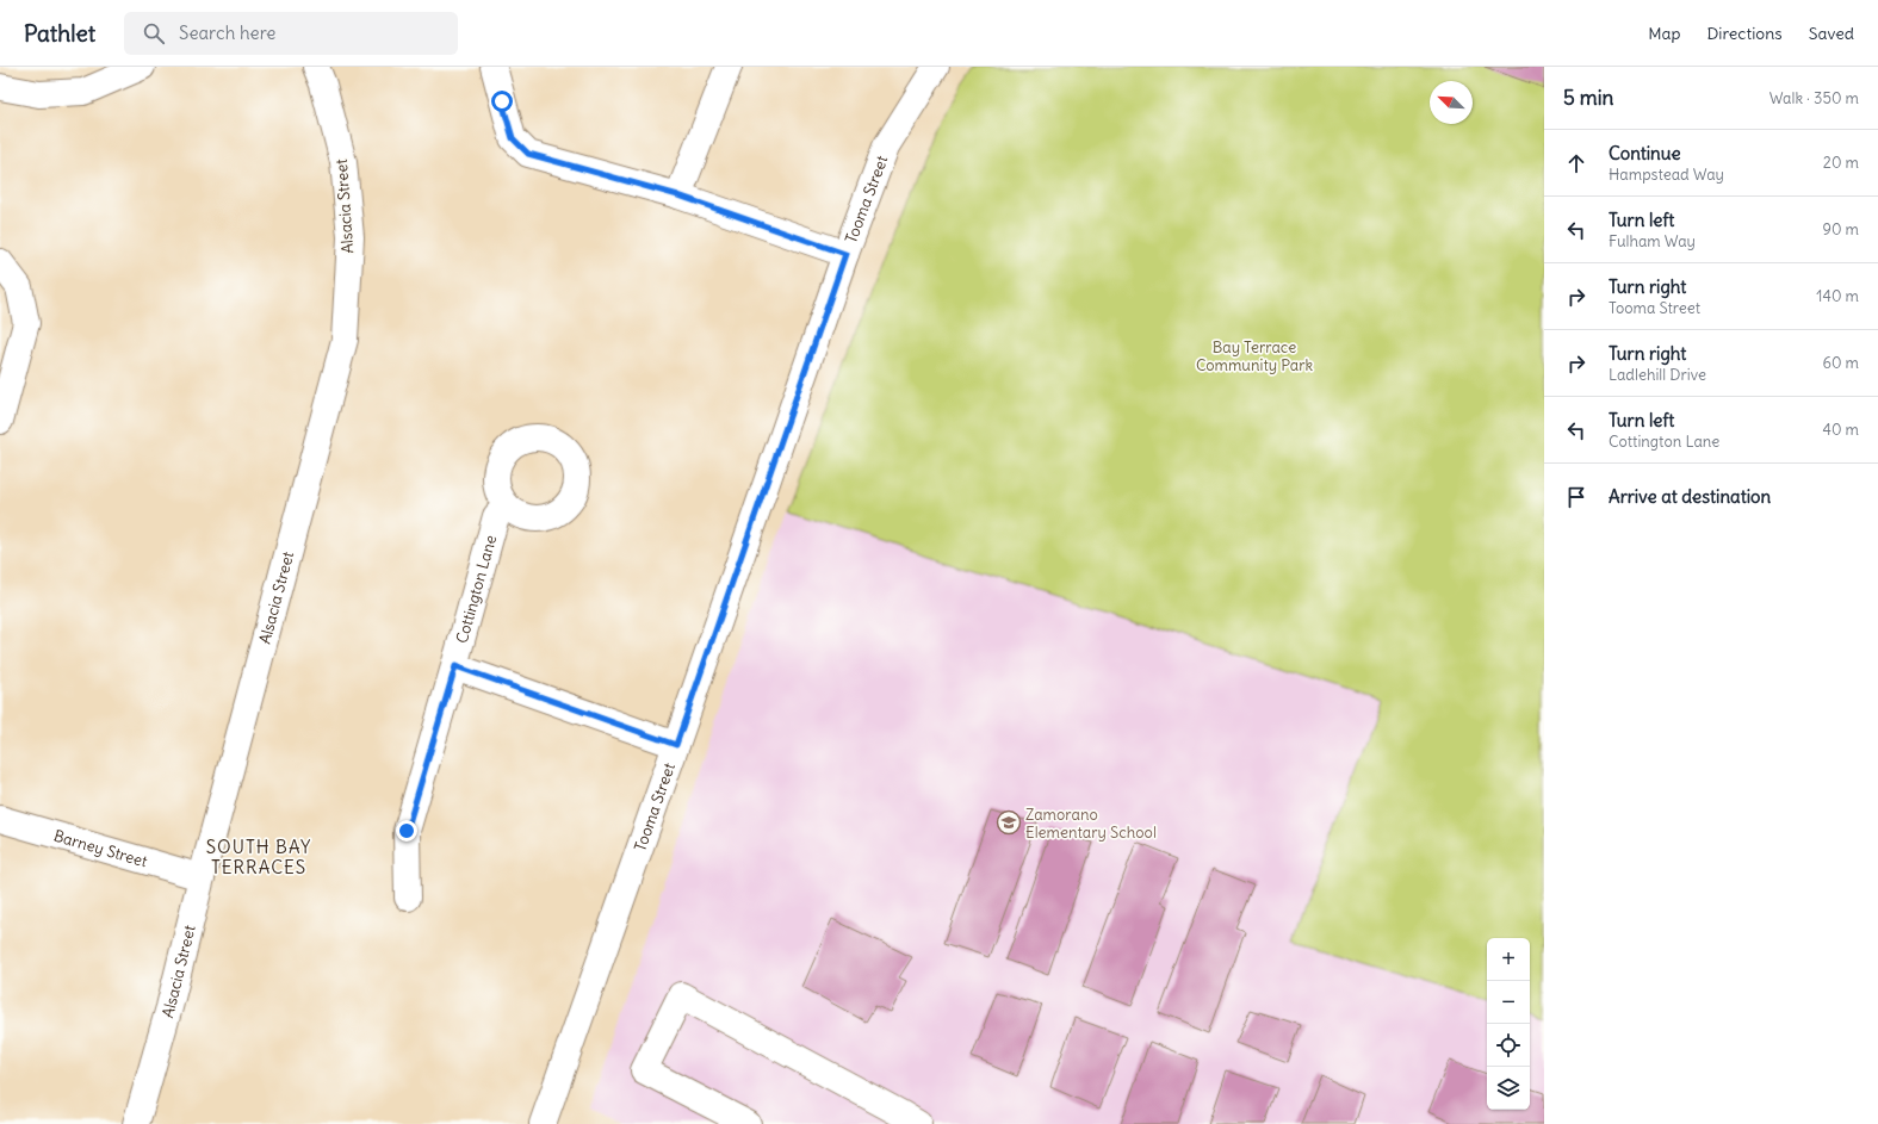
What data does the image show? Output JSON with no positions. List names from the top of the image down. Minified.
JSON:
{"streets":{"street":["Tooma Street","Alsacia Street","Cottington Lane","Barney Street"]},"crossings":[["Alsacia Street","Barney Street"]],"districts":["SOUTH BAY TERRACES"],"parks":["Bay Terrace Community Park"],"places":{"school or university":["Zamorano Elementary School"]},"north":"top left","page":{"header":"Pathlet","search":"Search here","nav":["Map","Directions","Saved"],"heading":["5 min","Walk · 350 m"],"list":[["Continue","Hampstead Way","20 m"],["Turn left","Fulham Way","90 m"],["Turn right","Tooma Street","140 m"],["Turn right","Ladlehill Drive","60 m"],["Turn left","Cottington Lane","40 m"],"Arrive at destination"],"map_buttons":["+","−"]}}
